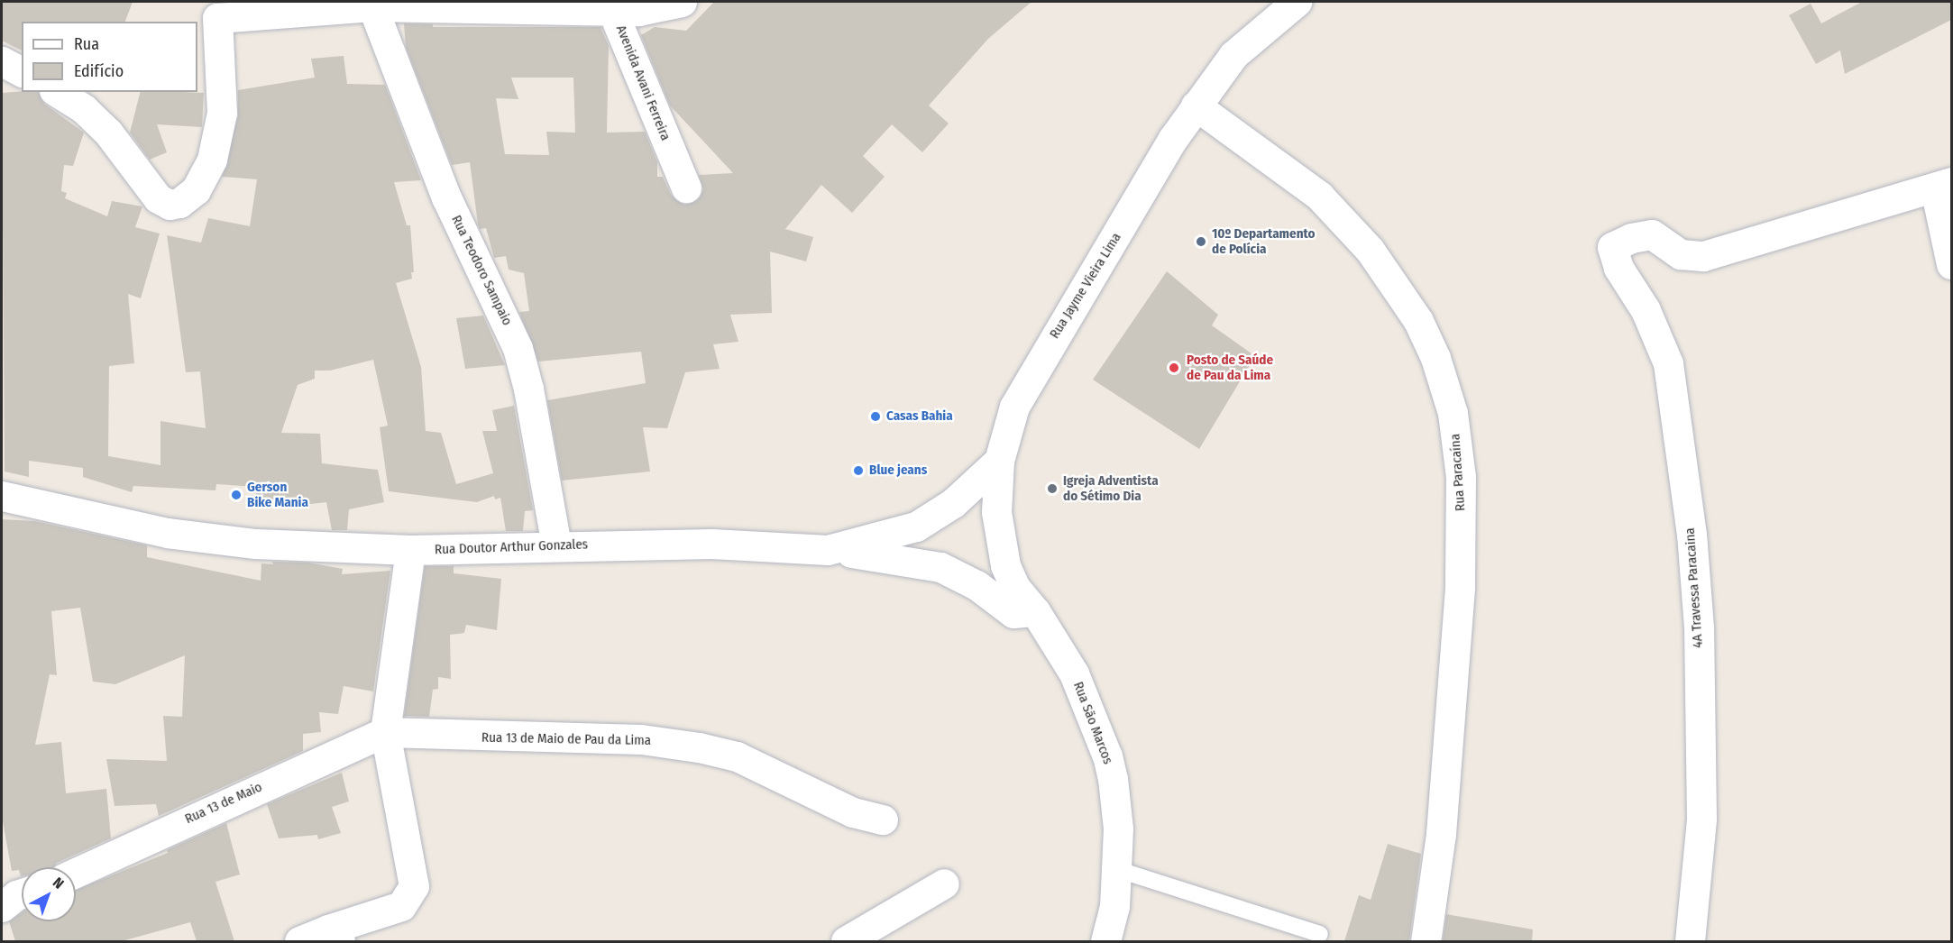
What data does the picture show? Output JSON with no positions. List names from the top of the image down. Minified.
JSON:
{"streets":{"street":["Avenida Avani Ferreira","Rua Teodoro Sampaio","Rua Jayme Vieira Lima","Rua Paracaína","Rua Doutor Arthur Gonzales","4A Travessa Paracaina","Rua São Marcos","Rua 13 de Maio de Pau da Lima","Rua 13 de Maio"]},"crossings":[["Rua Teodoro Sampaio","Rua Doutor Arthur Gonzales"],["Rua Jayme Vieira Lima","Rua Paracaína"],["Rua Jayme Vieira Lima","Rua Doutor Arthur Gonzales"],["Rua Jayme Vieira Lima","Rua São Marcos"],["Rua 13 de Maio de Pau da Lima","Rua 13 de Maio"]],"places":["10º Departamento de Polícia","Posto de Saúde de Pau da Lima","Casas Bahia","Blue jeans","Igreja Adventista do Sétimo Dia","Gerson Bike Mania"],"legend":["Rua","Edifício"],"north":"top right"}
